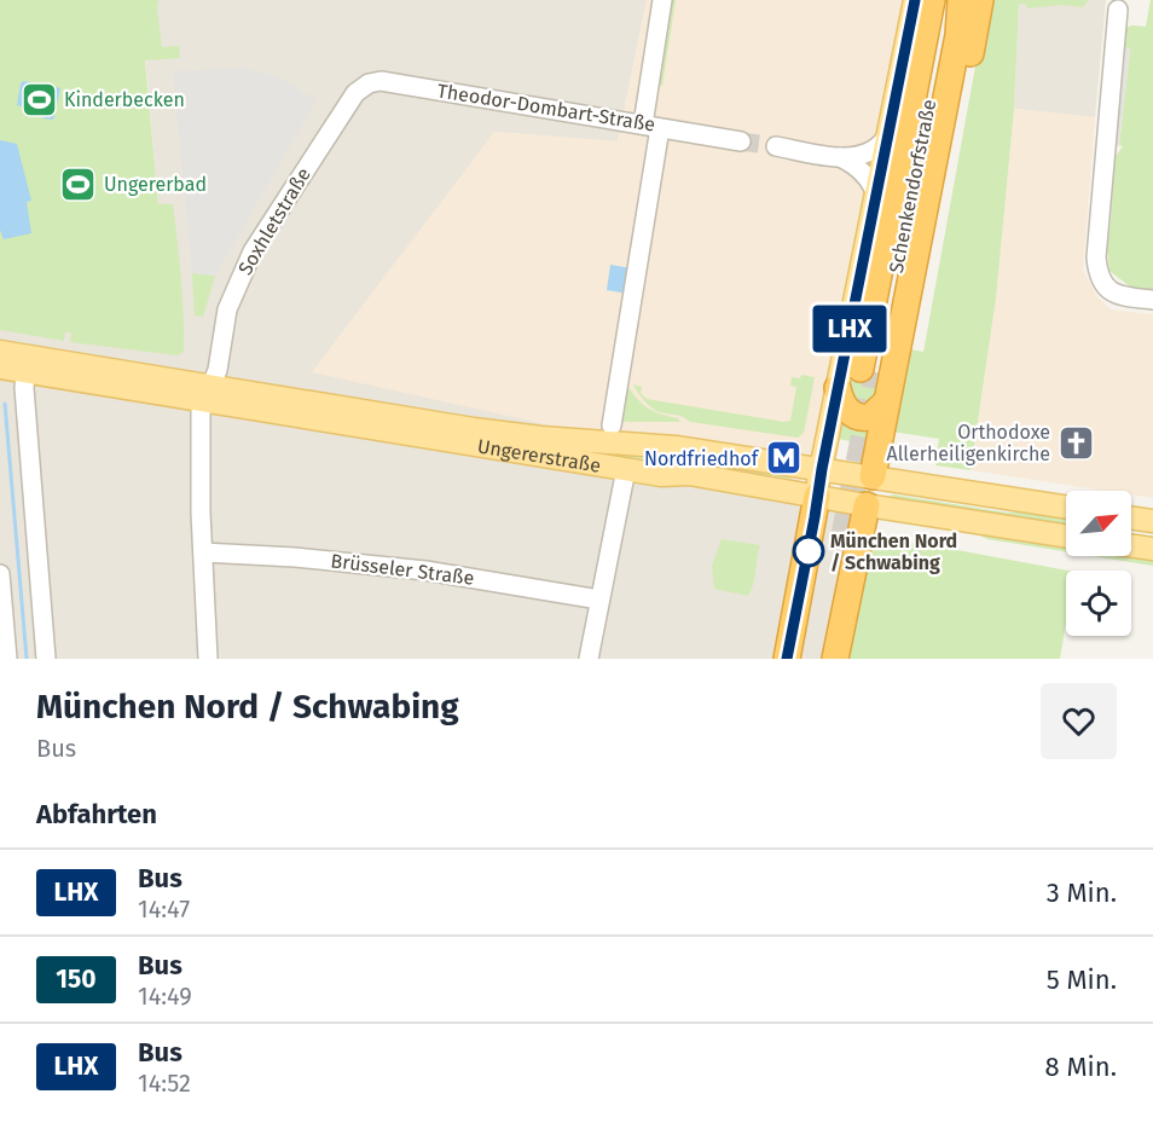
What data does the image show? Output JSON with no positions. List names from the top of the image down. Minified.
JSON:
{"streets":{"highway":["Schenkendorfstraße"],"main road":["Ungererstraße"],"street":["Theodor-Dombart-Straße","Soxhletstraße","Brüsseler Straße"]},"crossings":[["Theodor-Dombart-Straße","Soxhletstraße"],["Soxhletstraße","Ungererstraße"],["Soxhletstraße","Brüsseler Straße"]],"places":{"sports":["Kinderbecken","Ungererbad"],"church":["Orthodoxe Allerheiligenkirche"],"metro station":["Nordfriedhof"],"other":["München Nord / Schwabing"]},"lines":["bus line LHX"],"north":"top right","page":{"on_map":"LHX","heading":[["München Nord / Schwabing","Bus"],"Abfahrten"],"list":[{"mark":"LHX","name":"Bus","note":"14:47","value":"3 Min."},{"mark":"150","name":"Bus","note":"14:49","value":"5 Min."},{"mark":"LHX","name":"Bus","note":"14:52","value":"8 Min."}]}}
